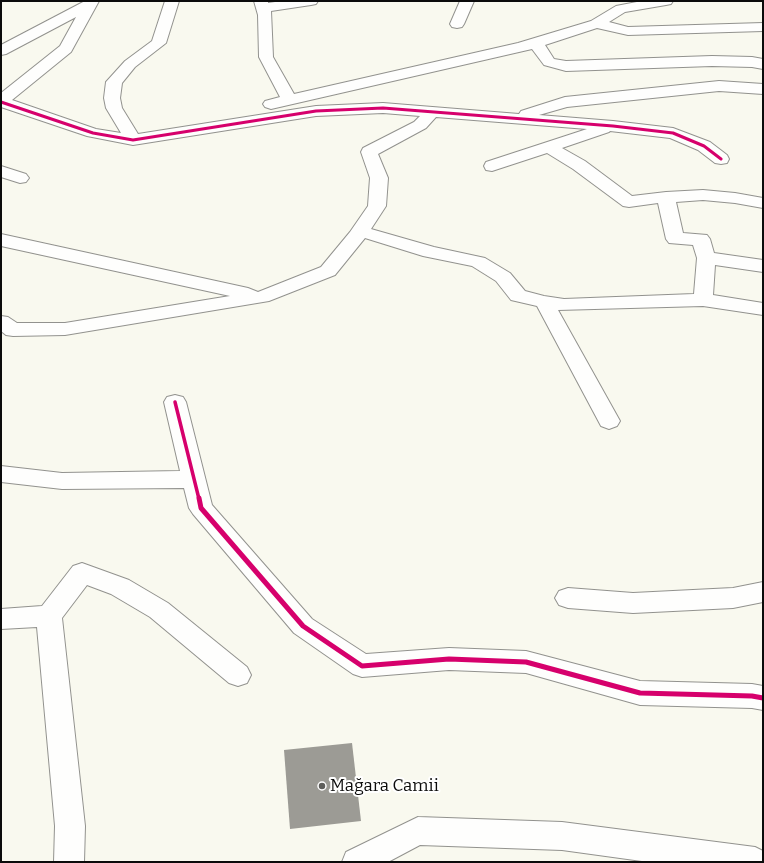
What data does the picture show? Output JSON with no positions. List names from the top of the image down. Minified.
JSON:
{"places":["Mağara Camii"]}
